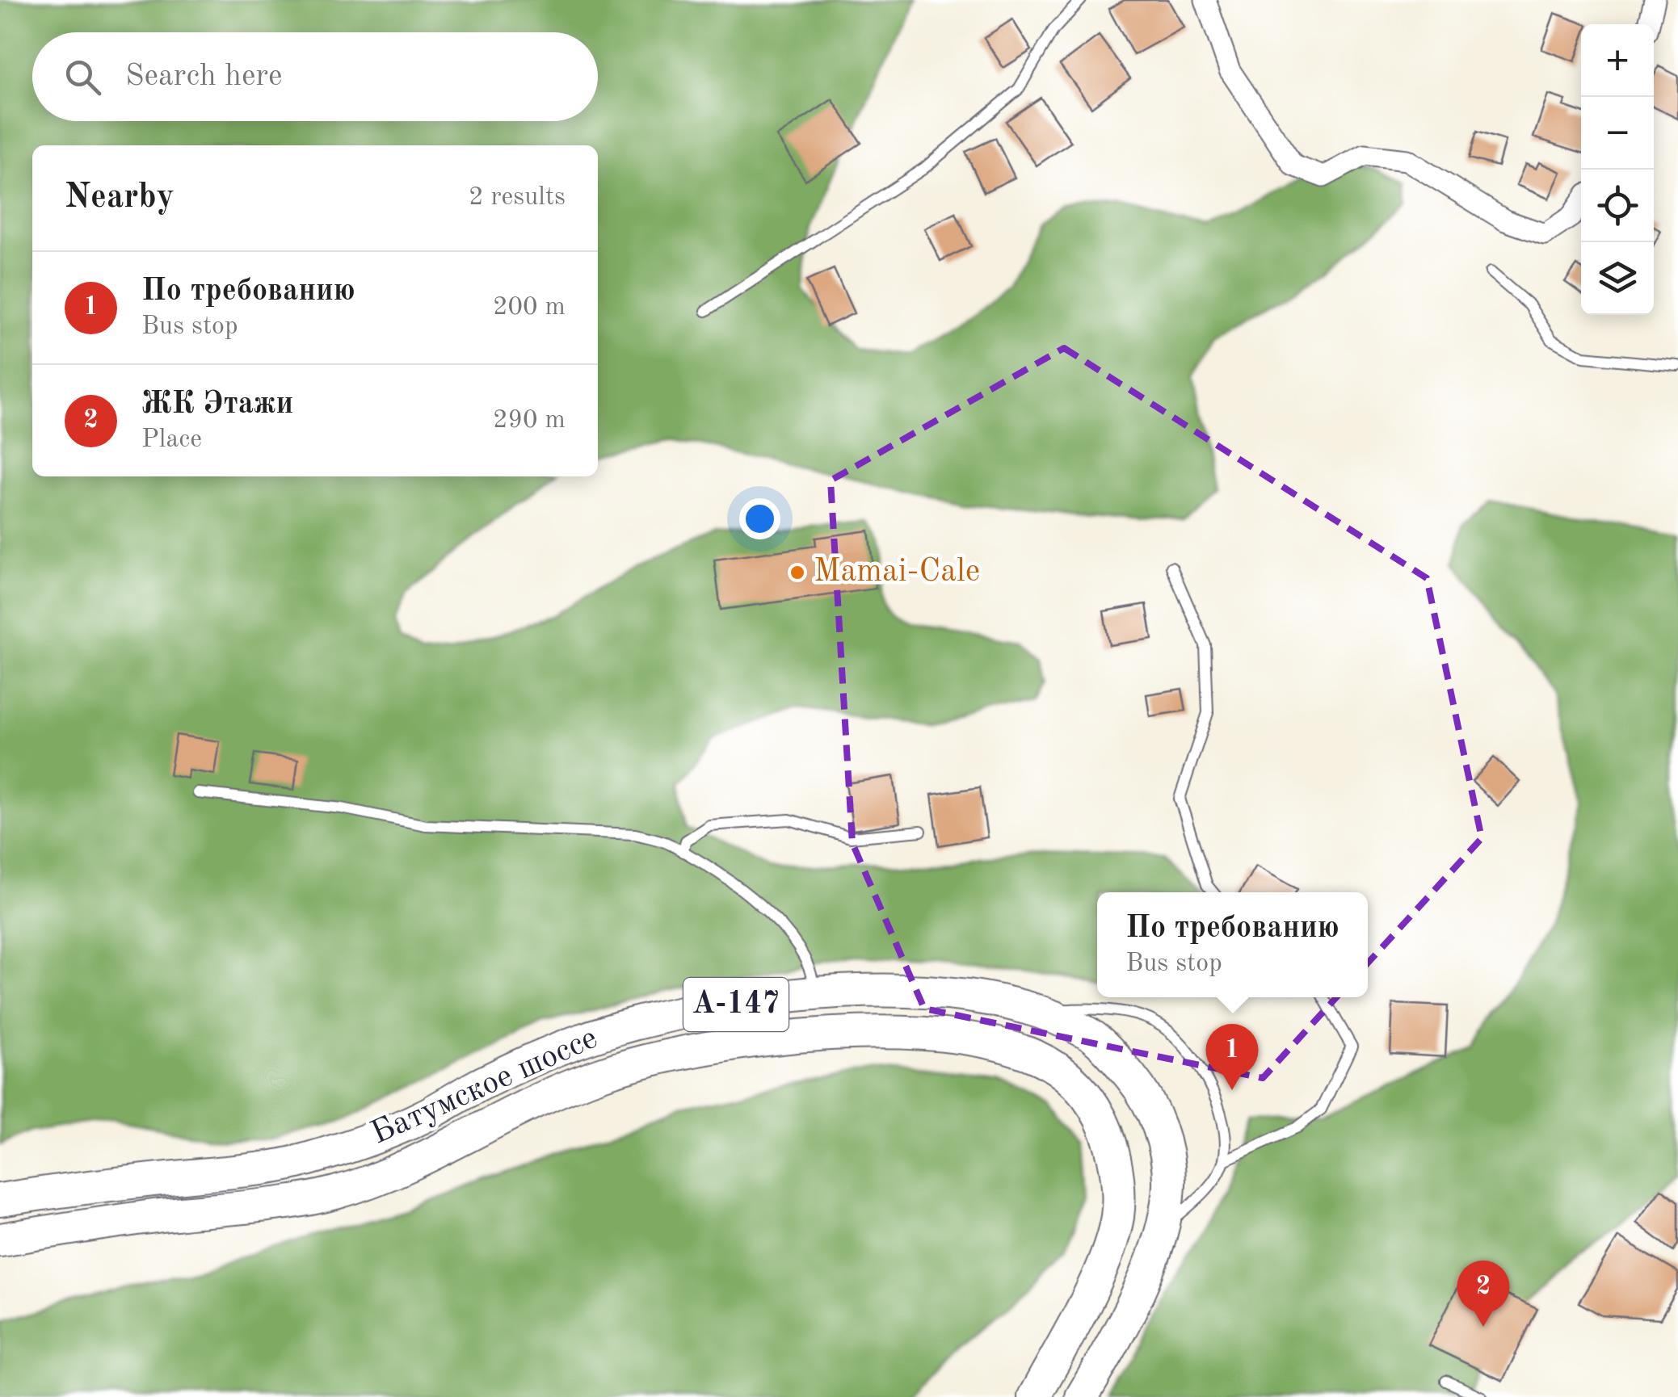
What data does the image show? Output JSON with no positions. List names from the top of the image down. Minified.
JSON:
{"streets":{"highway":["А-147","Батумское шоссе"]},"places":["Mamai-Cale"],"page":{"map_buttons":["+","−"],"search":"Search here","heading":["Nearby","2 results"],"list":[{"mark":"1","name":"По требованию","note":"Bus stop","value":"200 m"},{"mark":"2","name":"ЖК Этажи","note":"Place","value":"290 m"}],"popup":["По требованию","Bus stop"],"pins":["1","2"]}}
